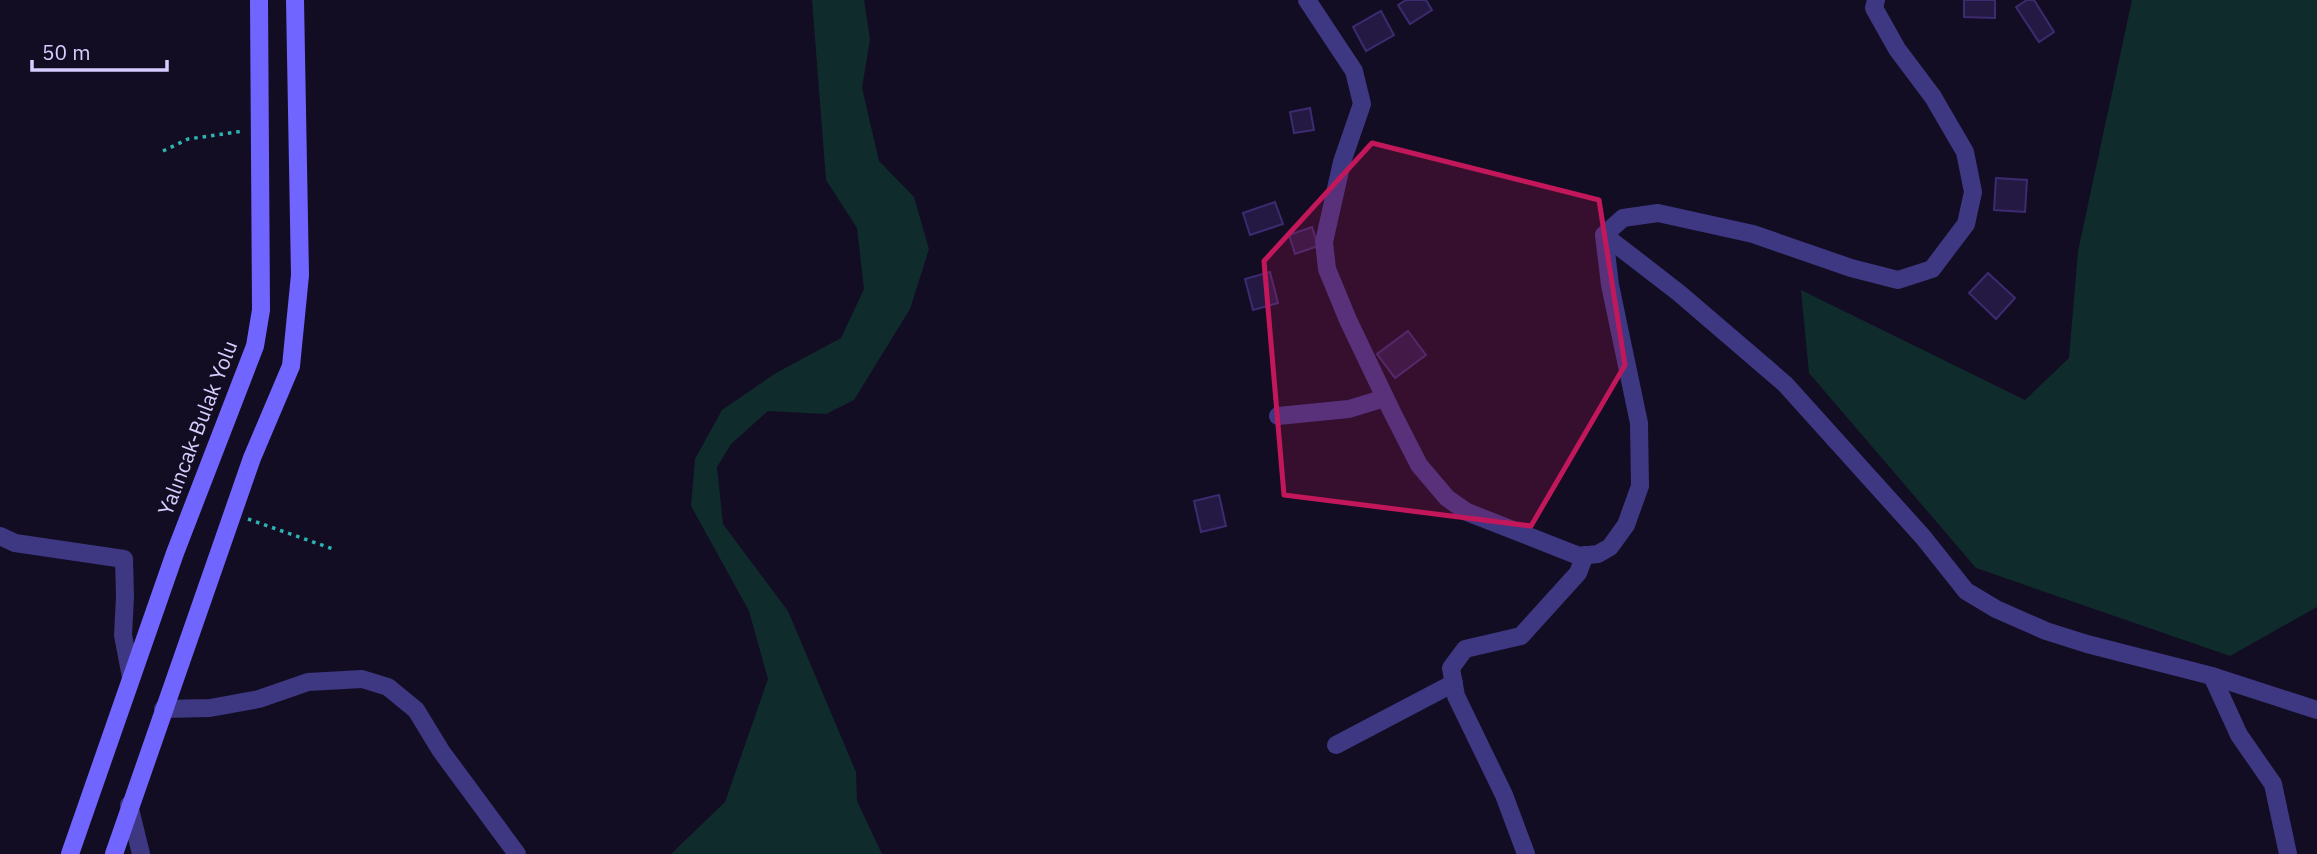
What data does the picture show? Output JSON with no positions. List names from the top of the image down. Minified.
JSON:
{"streets":{"main road":["Yalıncak-Bulak Yolu"]},"scale_bar":"50 m"}
